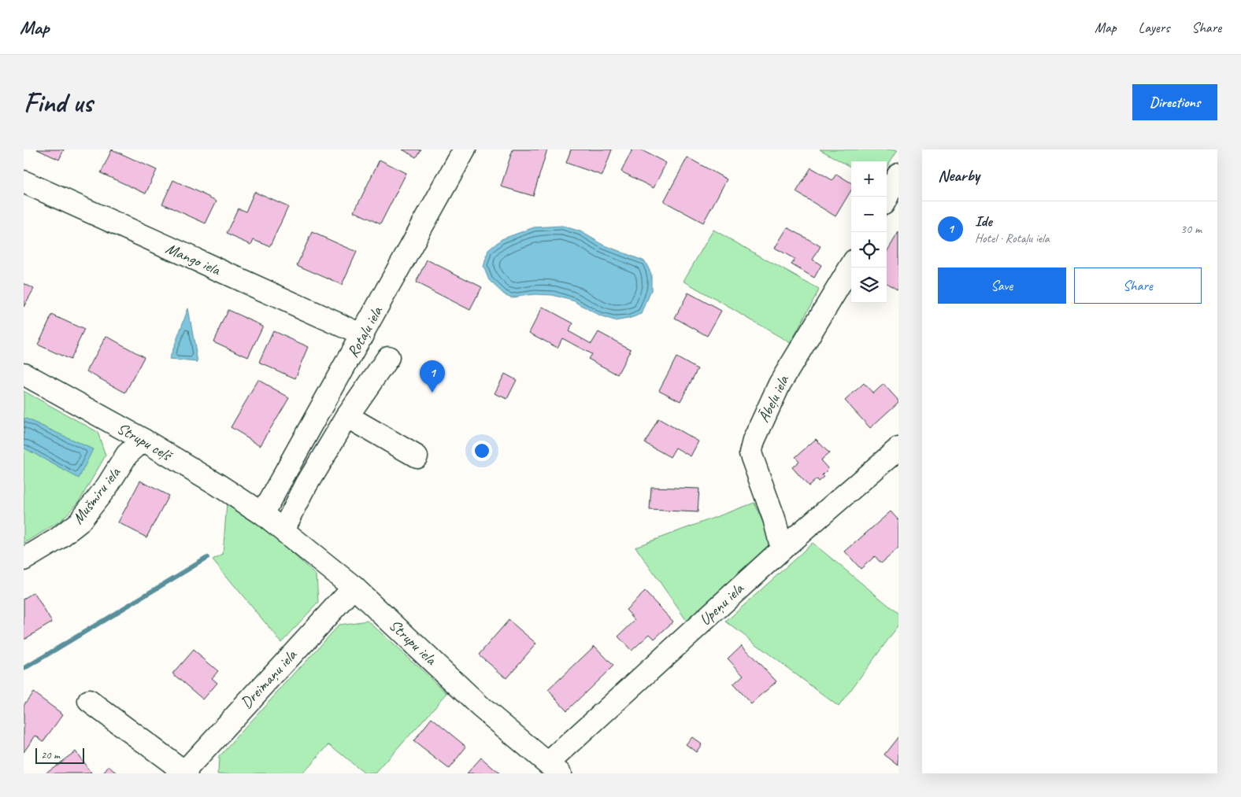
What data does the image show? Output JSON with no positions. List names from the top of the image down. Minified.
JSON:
{"streets":{"street":["Mango iela","Rotaļu iela","Ābeļu iela","Strupu ceļš","Mušmiru iela","Upeņu iela","Strupu iela","Dreimaņu iela"]},"crossings":[["Mango iela","Rotaļu iela"],["Rotaļu iela","Strupu ceļš"],["Rotaļu iela","Strupu iela"],["Ābeļu iela","Upeņu iela"],["Strupu ceļš","Mušmiru iela"],["Strupu ceļš","Strupu iela"],["Upeņu iela","Strupu iela"],["Strupu iela","Dreimaņu iela"]],"scale_bar":"20 m","page":{"header":"Map","nav":["Map","Layers","Share"],"buttons":["Directions",["Save","Share"]],"title":"Find us","heading":"Nearby","map_buttons":["+","−"],"list":[{"mark":"1","name":"Ide","note":"Hotel · Rotaļu iela","value":"30 m"}],"pins":"1","scale":"20 m"}}
